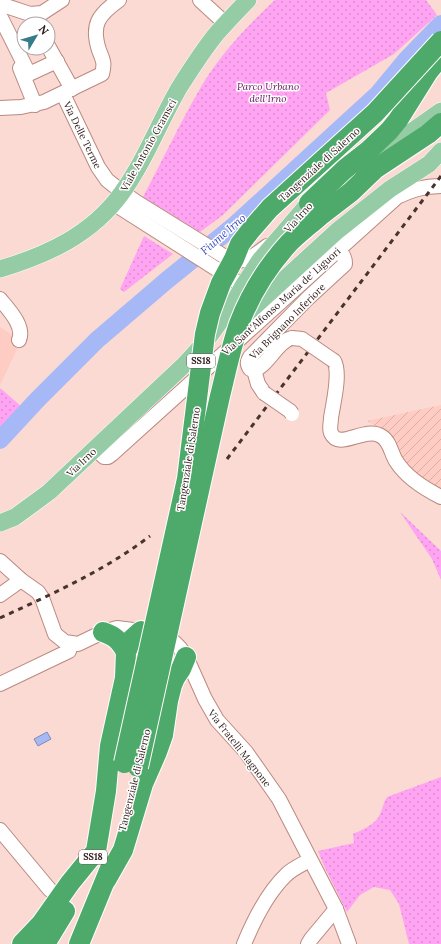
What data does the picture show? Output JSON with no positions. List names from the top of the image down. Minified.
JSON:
{"streets":{"highway":["Tangenziale di Salerno","SS18"],"main road":["Viale Antonio Gramsci","Via Irno"],"street":["Via Delle Terme","Via Sant'Alfonso Maria de' Liguori","Via Brignano Inferiore","Via Fratelli Magnone"]},"crossings":[["Via Delle Terme","Viale Antonio Gramsci"],["Tangenziale di Salerno","Via Irno"],["Tangenziale di Salerno","SS18"],["Via Irno","Via Sant'Alfonso Maria de' Liguori"],["Via Irno","SS18"],["Via Sant'Alfonso Maria de' Liguori","Via Brignano Inferiore"]],"water":["Fiume Irno"],"parks":["Parco Urbano dell'Irno"],"north":"top right"}
